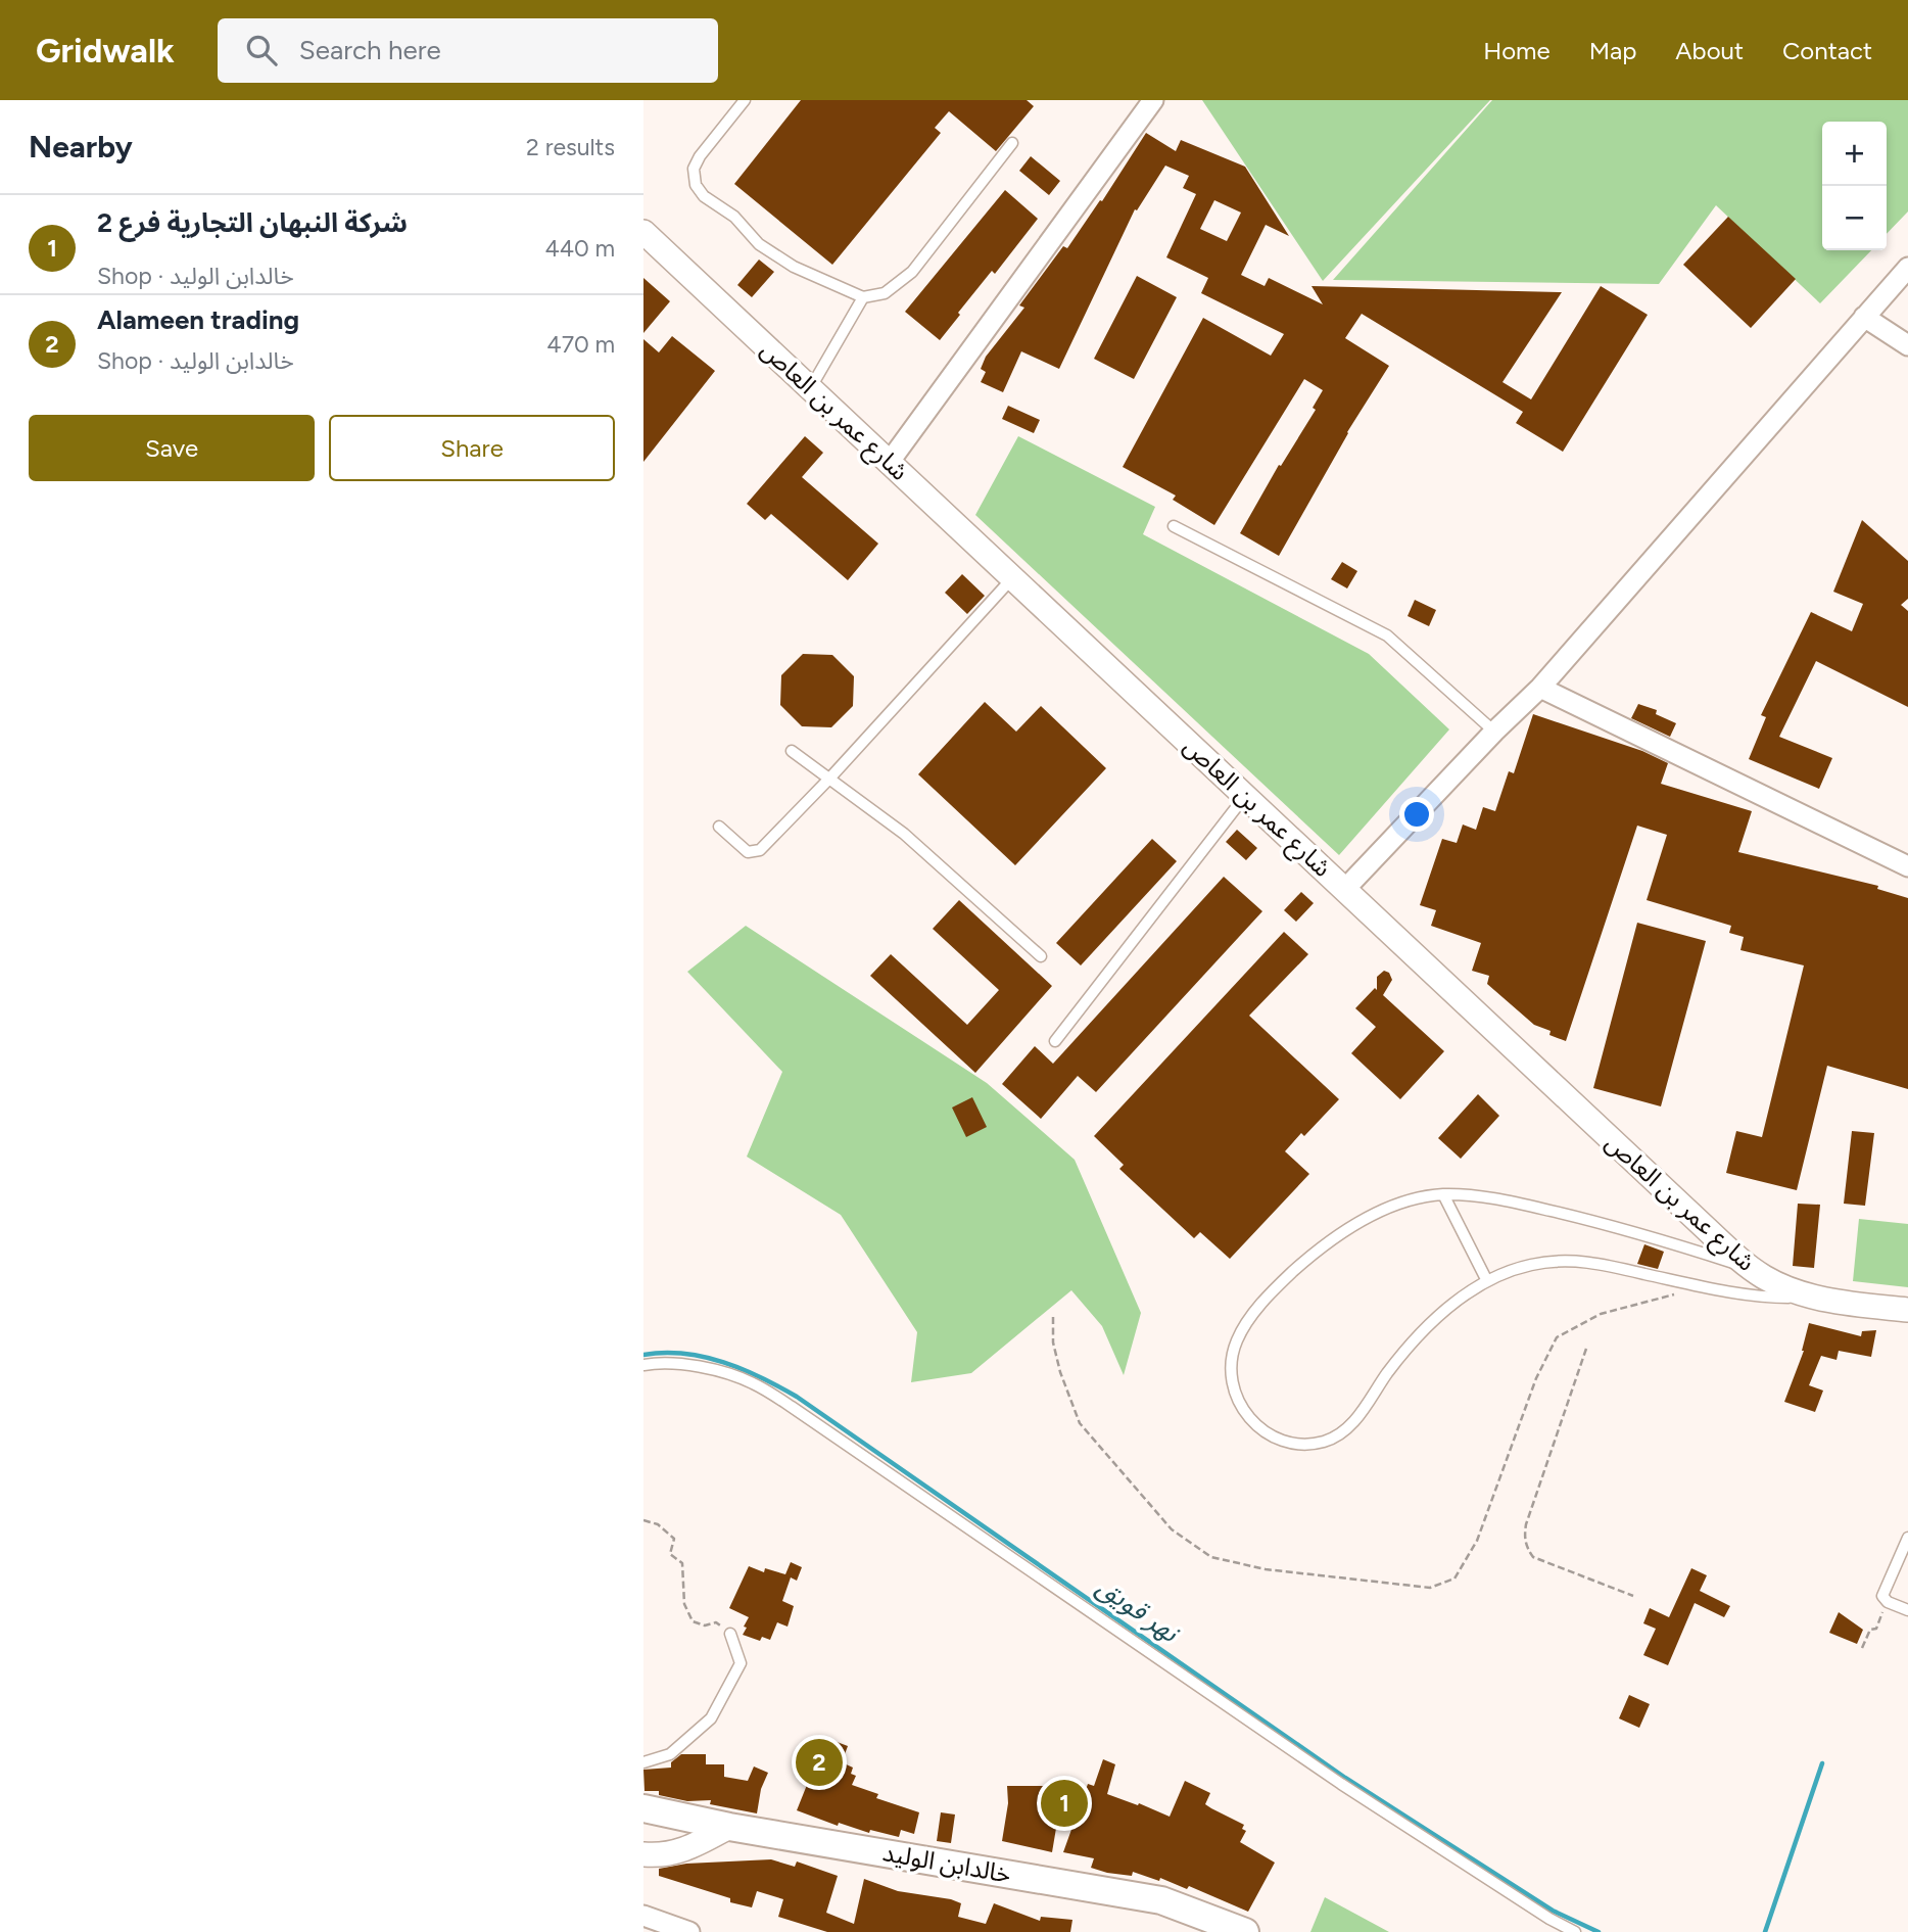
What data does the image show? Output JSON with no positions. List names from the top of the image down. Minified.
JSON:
{"streets":{"main road":["خالدابن الوليد"],"street":["شارع عمر بن العاص"]},"water":["نهر قويق"],"page":{"header":"Gridwalk","search":"Search here","nav":["Home","Map","About","Contact"],"heading":["Nearby","2 results"],"map_buttons":["+","−"],"list":[{"mark":"1","name":"شركة النبهان التجارية فرع 2","note":"Shop · خالدابن الوليد","value":"440 m"},{"mark":"2","name":"Alameen trading","note":"Shop · خالدابن الوليد","value":"470 m"}],"buttons":["Save","Share"],"pins":["2","1"]}}
